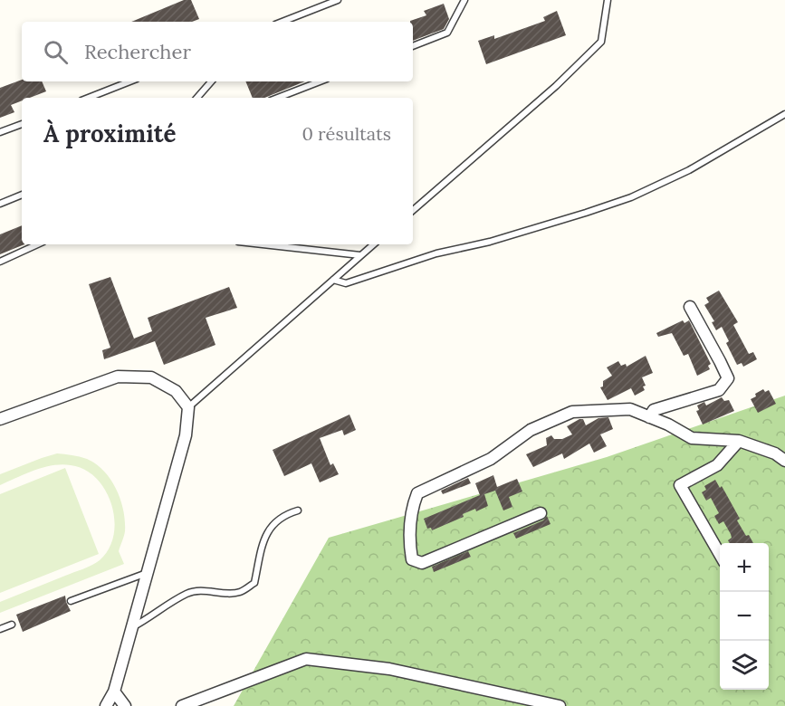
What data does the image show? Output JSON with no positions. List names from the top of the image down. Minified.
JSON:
{"page":{"search":"Rechercher","heading":["À proximité","0 résultats"],"map_buttons":["+","−"]}}
